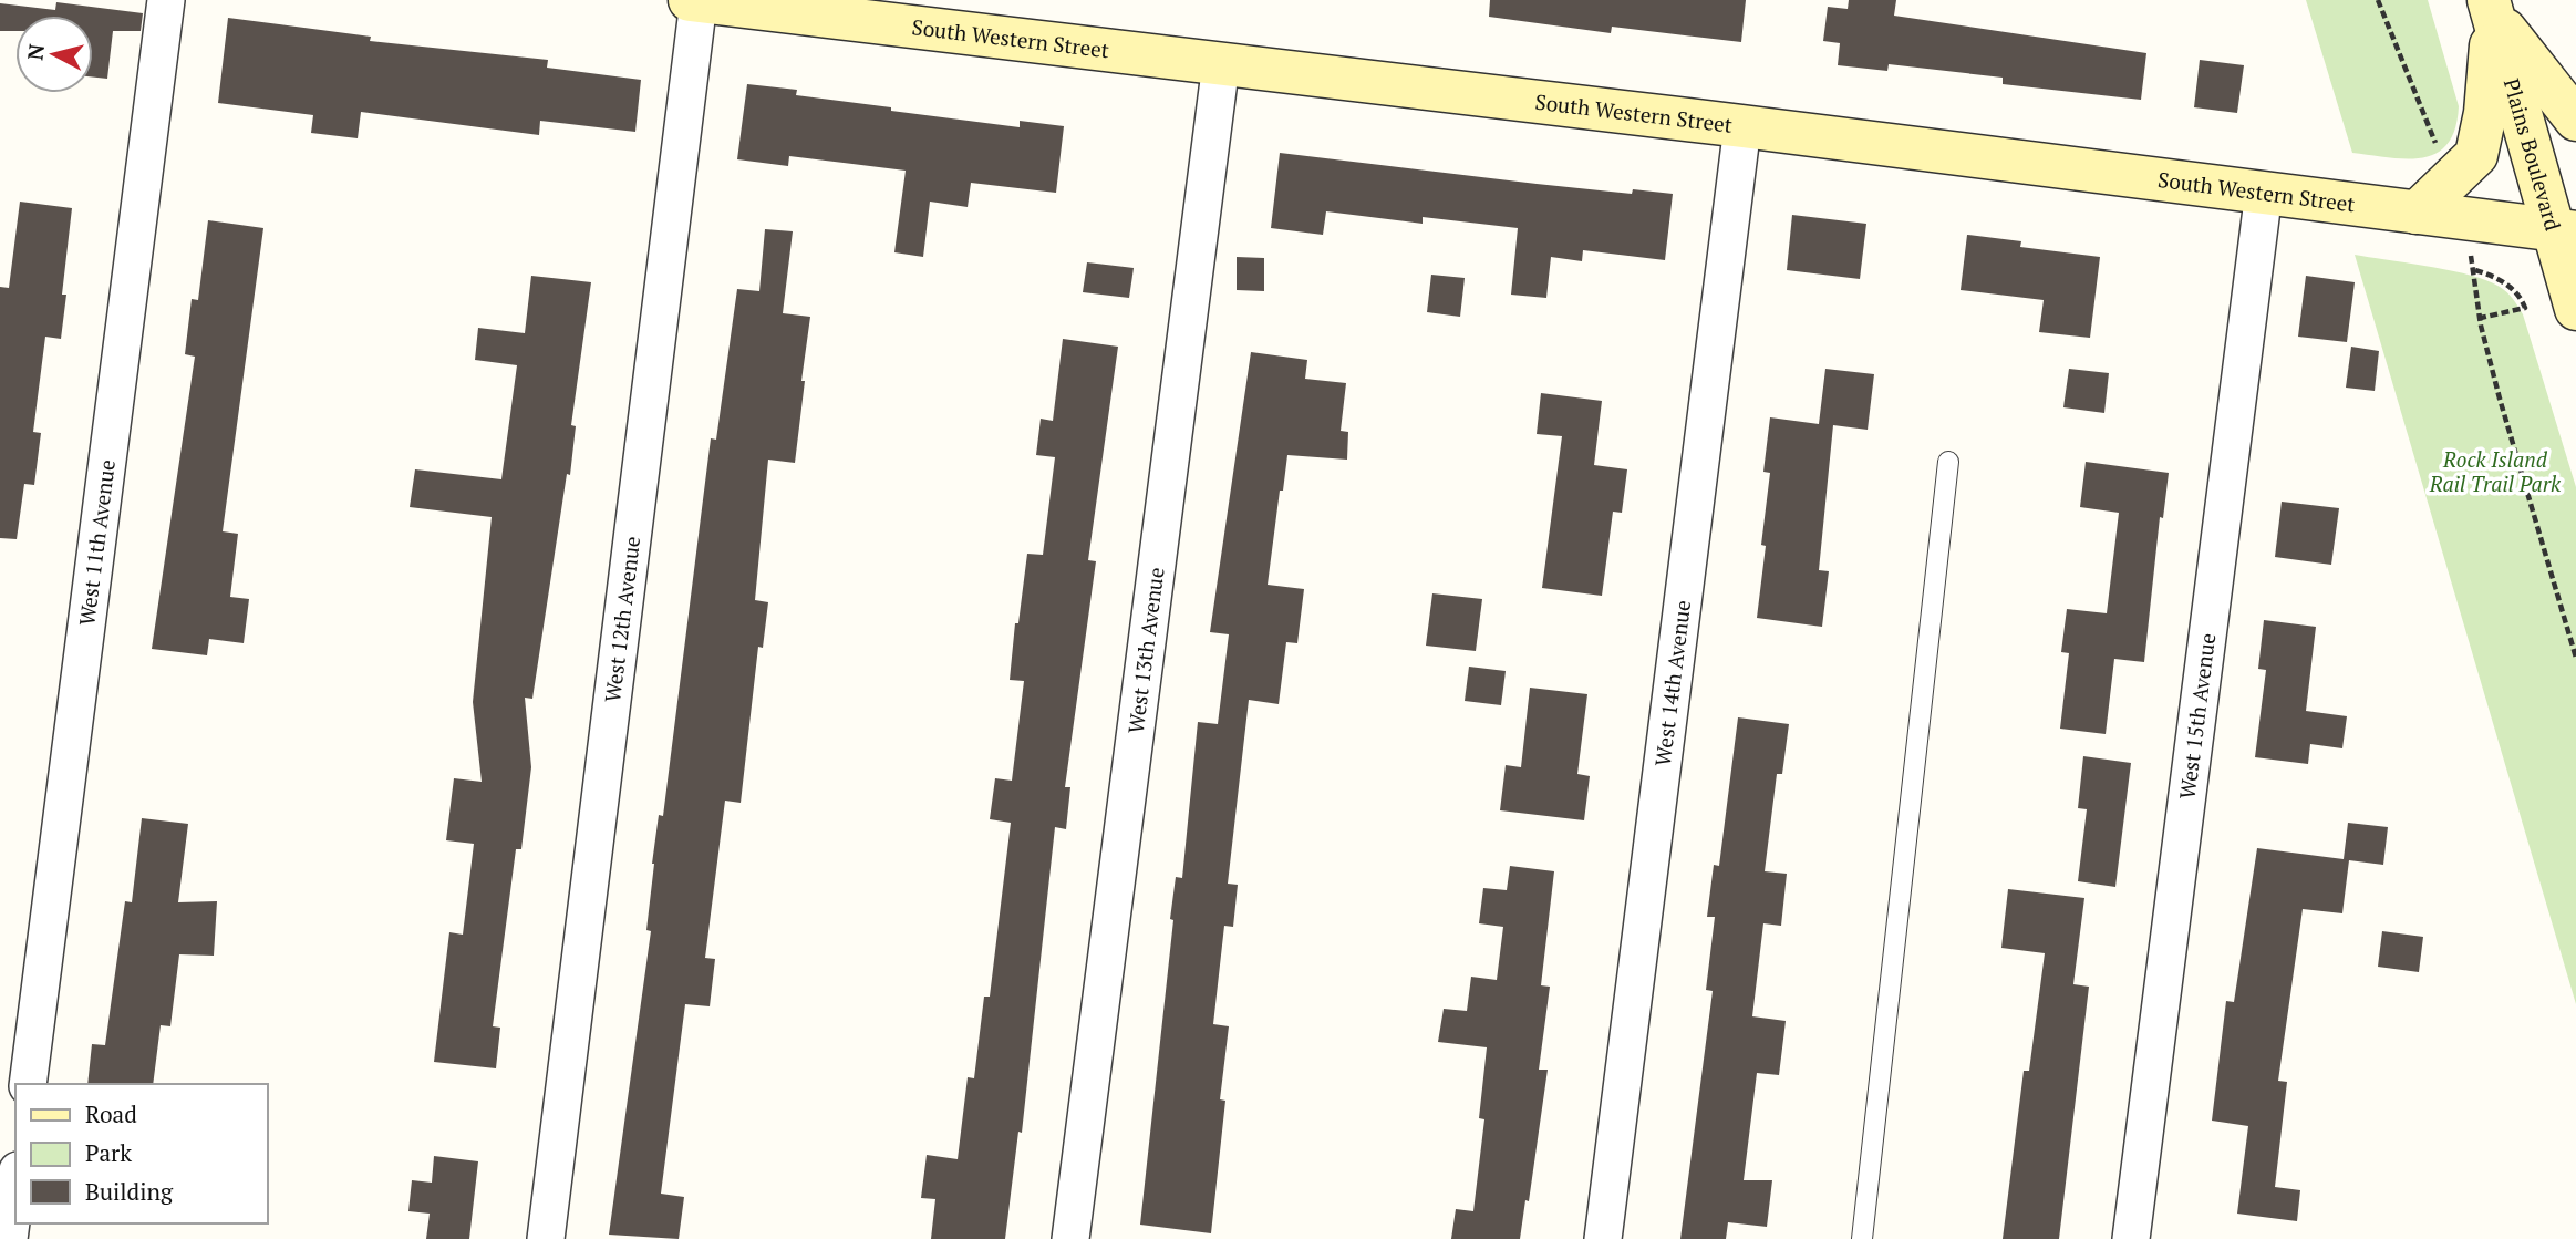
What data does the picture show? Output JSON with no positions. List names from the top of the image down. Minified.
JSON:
{"streets":{"main road":["South Western Street","Plains Boulevard"],"street":["West 11th Avenue","West 12th Avenue","West 13th Avenue","West 14th Avenue","West 15th Avenue"]},"crossings":[["South Western Street","Plains Boulevard"],["South Western Street","West 12th Avenue"],["South Western Street","West 13th Avenue"],["South Western Street","West 14th Avenue"],["South Western Street","West 15th Avenue"]],"parks":["Rock Island Rail Trail Park"],"legend":["Road","Park","Building"],"north":"left"}
